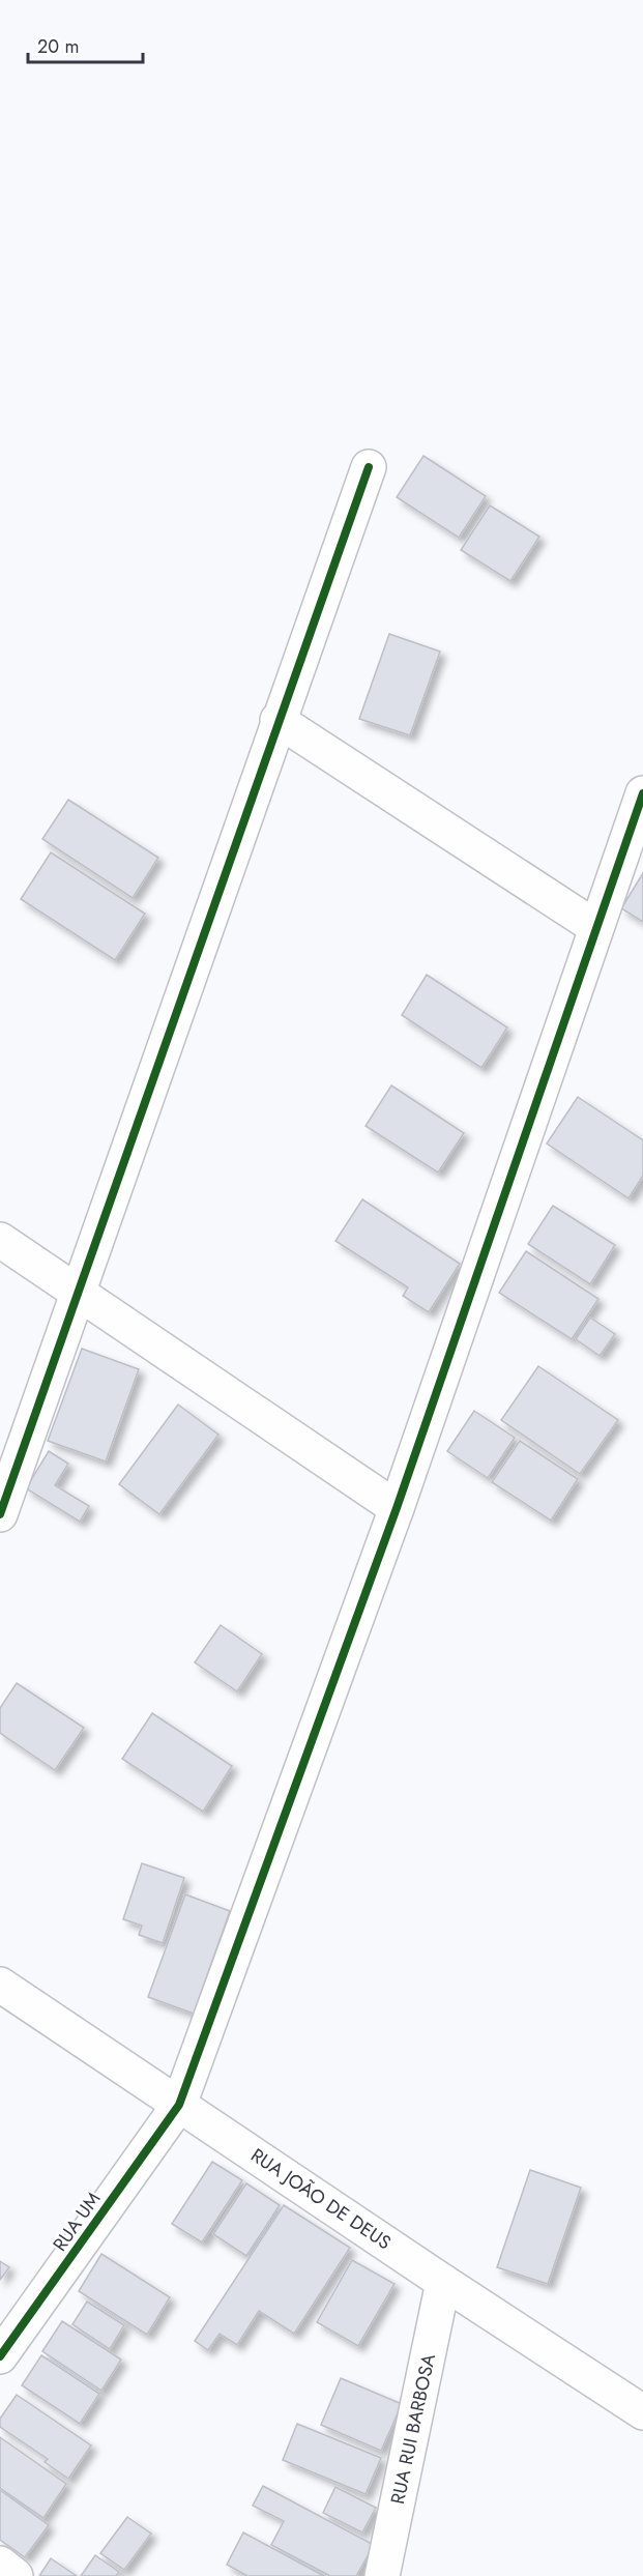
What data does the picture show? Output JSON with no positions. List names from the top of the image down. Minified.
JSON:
{"streets":{"street":["RUA JOÃO DE DEUS","RUA UM","RUA RUI BARBOSA"]},"crossings":[["RUA JOÃO DE DEUS","RUA UM"],["RUA JOÃO DE DEUS","RUA RUI BARBOSA"]],"scale_bar":"20 m"}
